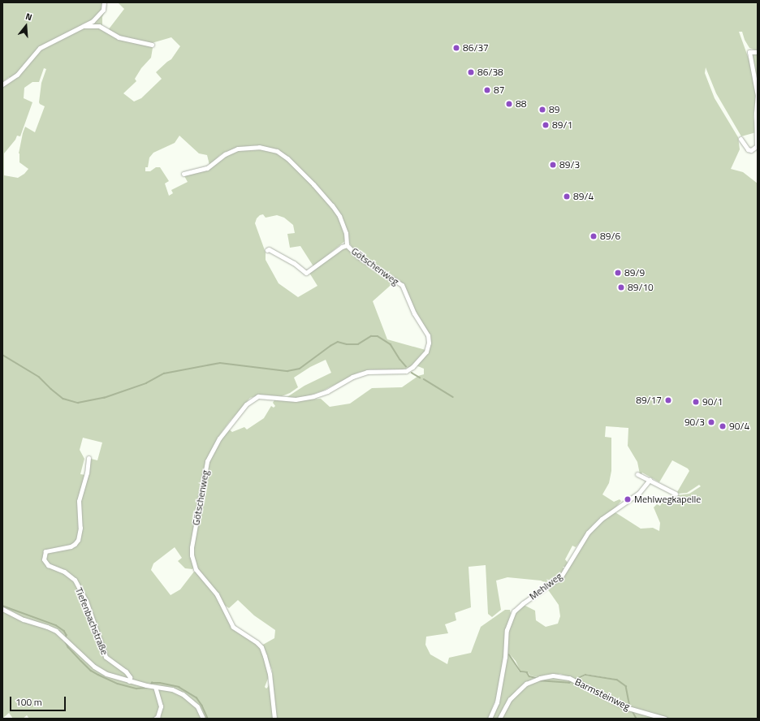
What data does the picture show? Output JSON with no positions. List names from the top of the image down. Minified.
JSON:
{"streets":{"street":["Götschenweg","Mehlweg","Tiefenbachstraße","Barmsteinweg"]},"places":["86/37","86/38","87","88","89","89/1","89/3","89/4","89/6","89/9","89/10","89/17","90/1","90/3","90/4","Mehlwegkapelle"],"scale_bar":"100 m","north":"top"}
